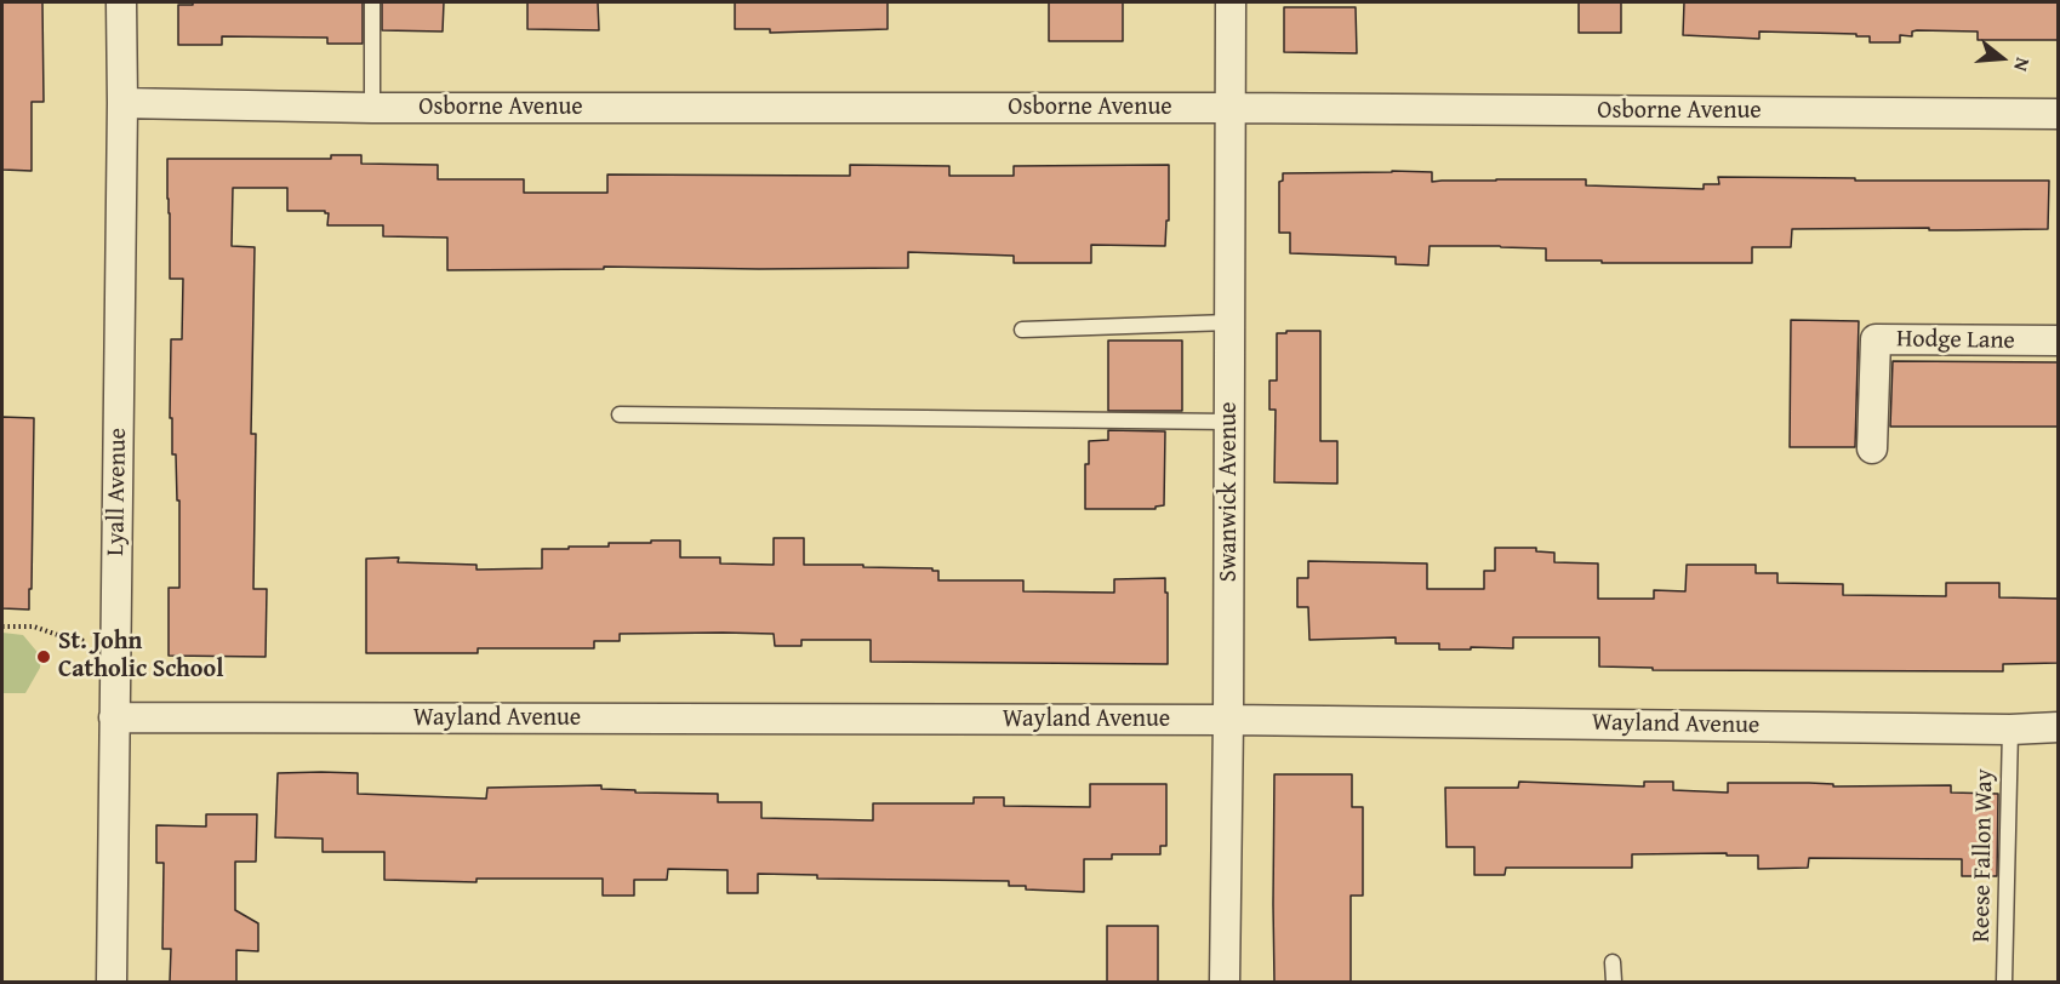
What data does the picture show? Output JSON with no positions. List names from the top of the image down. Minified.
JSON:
{"streets":{"street":["Osborne Avenue","Hodge Lane","Lyall Avenue","Swanwick Avenue","Wayland Avenue"],"lane":["Reese Fallon Way"]},"crossings":[["Osborne Avenue","Lyall Avenue"],["Osborne Avenue","Swanwick Avenue"],["Lyall Avenue","Wayland Avenue"],["Swanwick Avenue","Wayland Avenue"],["Wayland Avenue","Reese Fallon Way"]],"places":["St. John Catholic School"],"north":"right"}
